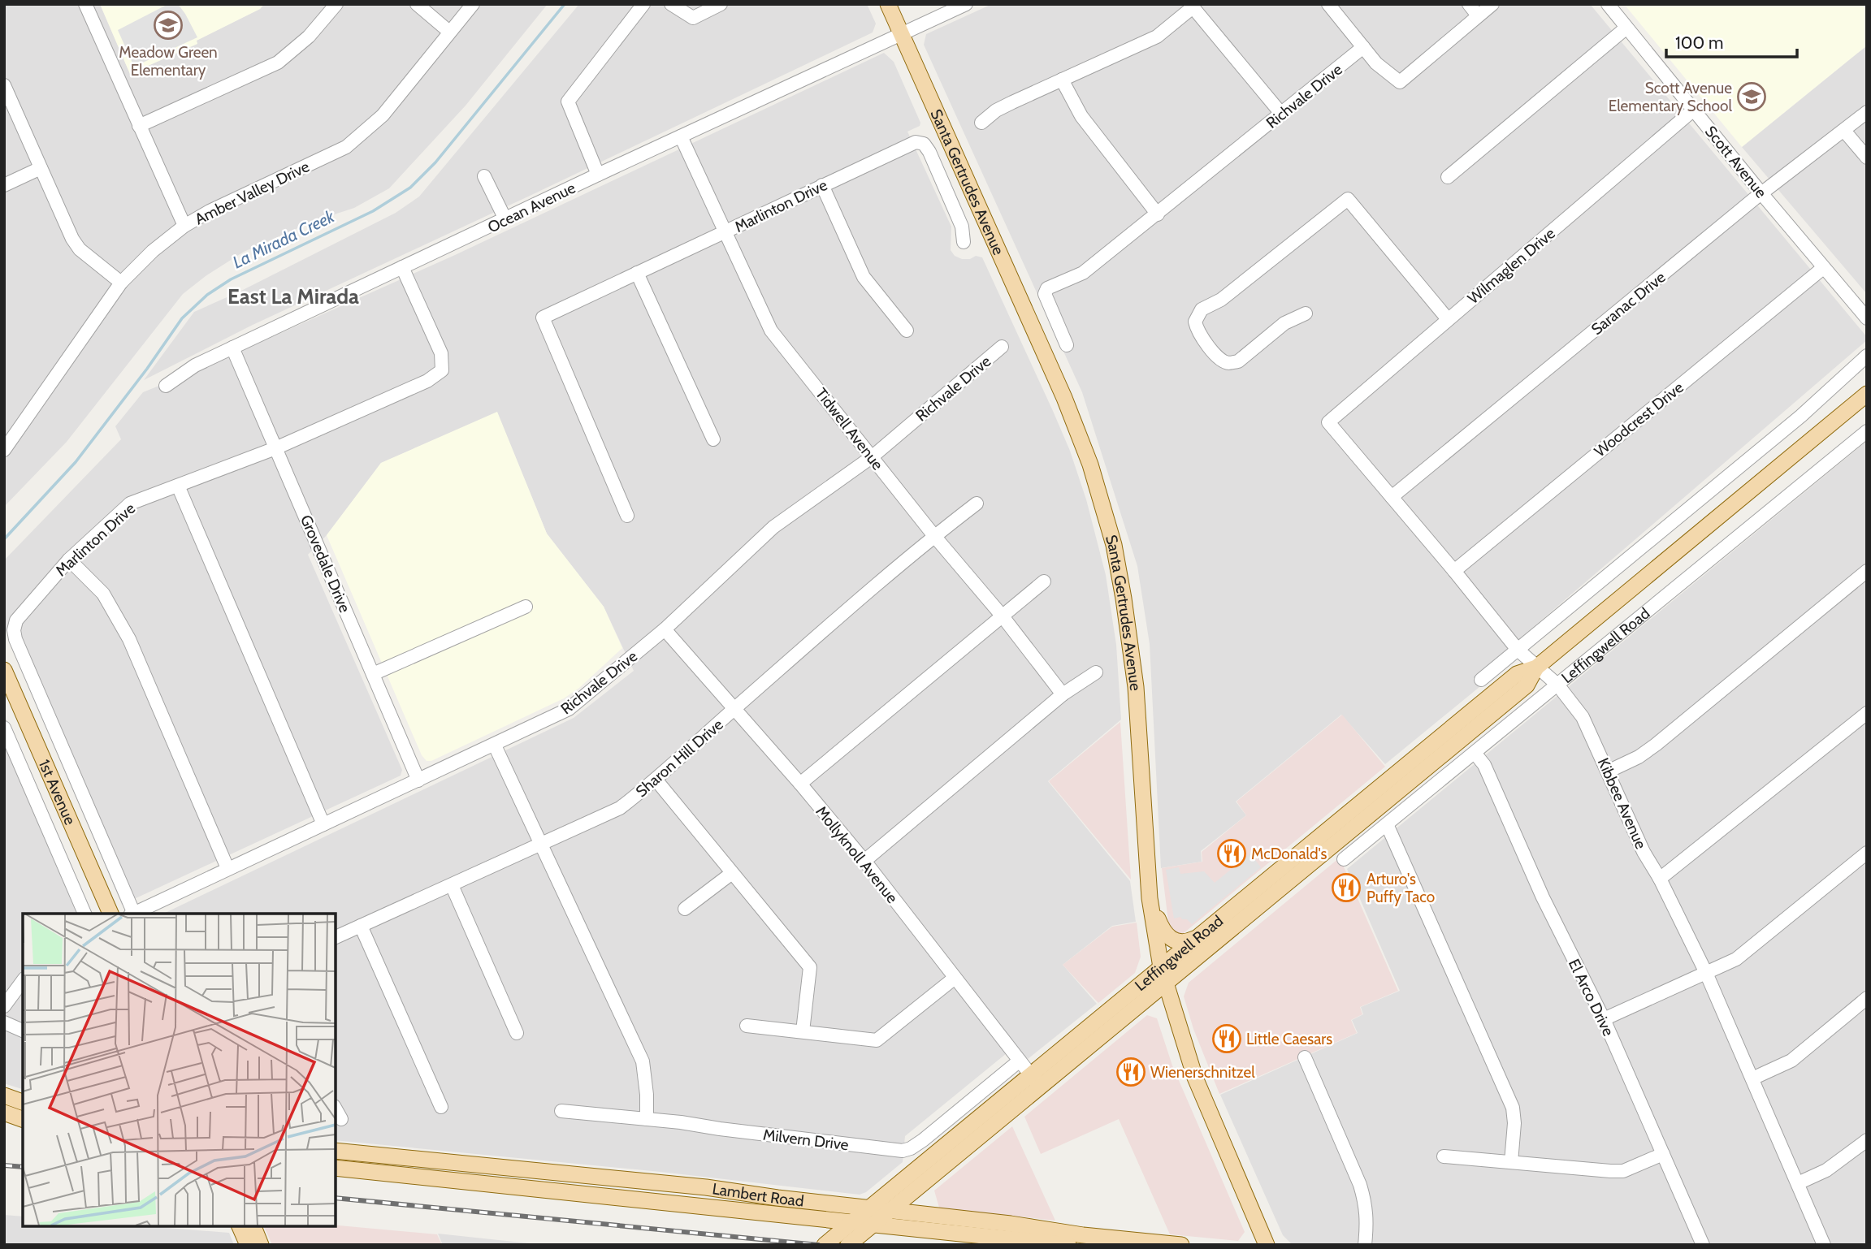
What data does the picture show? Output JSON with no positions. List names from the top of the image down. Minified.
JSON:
{"streets":{"main road":["Santa Gertrudes Avenue","Leffingwell Road","1st Avenue","Lambert Road"],"street":["Richvale Drive","Scott Avenue","Amber Valley Drive","Marlinton Drive","Ocean Avenue","Wilmaglen Drive","Saranac Drive","Woodcrest Drive","Tidwell Avenue","Grovedale Drive","Sharon Hill Drive","Kibbee Avenue","Mollyknoll Avenue","El Arco Drive","Milvern Drive"]},"crossings":[["Richvale Drive","Tidwell Avenue"],["Richvale Drive","Grovedale Drive"],["Richvale Drive","Mollyknoll Avenue"],["Scott Avenue","Wilmaglen Drive"],["Scott Avenue","Saranac Drive"],["Scott Avenue","Woodcrest Drive"],["Santa Gertrudes Avenue","Ocean Avenue"],["Santa Gertrudes Avenue","Leffingwell Road"],["Marlinton Drive","Ocean Avenue"],["Marlinton Drive","Tidwell Avenue"],["Marlinton Drive","Grovedale Drive"],["Ocean Avenue","Tidwell Avenue"],["Ocean Avenue","Grovedale Drive"],["Wilmaglen Drive","Kibbee Avenue"],["Saranac Drive","Kibbee Avenue"],["Woodcrest Drive","Kibbee Avenue"],["Tidwell Avenue","Sharon Hill Drive"],["Leffingwell Road","Kibbee Avenue"],["Leffingwell Road","Mollyknoll Avenue"],["Leffingwell Road","El Arco Drive"],["Leffingwell Road","Lambert Road"],["Sharon Hill Drive","Mollyknoll Avenue"],["Mollyknoll Avenue","Milvern Drive"]],"districts":["East La Mirada"],"water":["La Mirada Creek"],"places":{"school or university":["Meadow Green Elementary","Scott Avenue Elementary School"],"restaurant":["McDonald's","Arturo's Puffy Taco","Little Caesars","Wienerschnitzel"]},"scale_bar":"100 m"}
